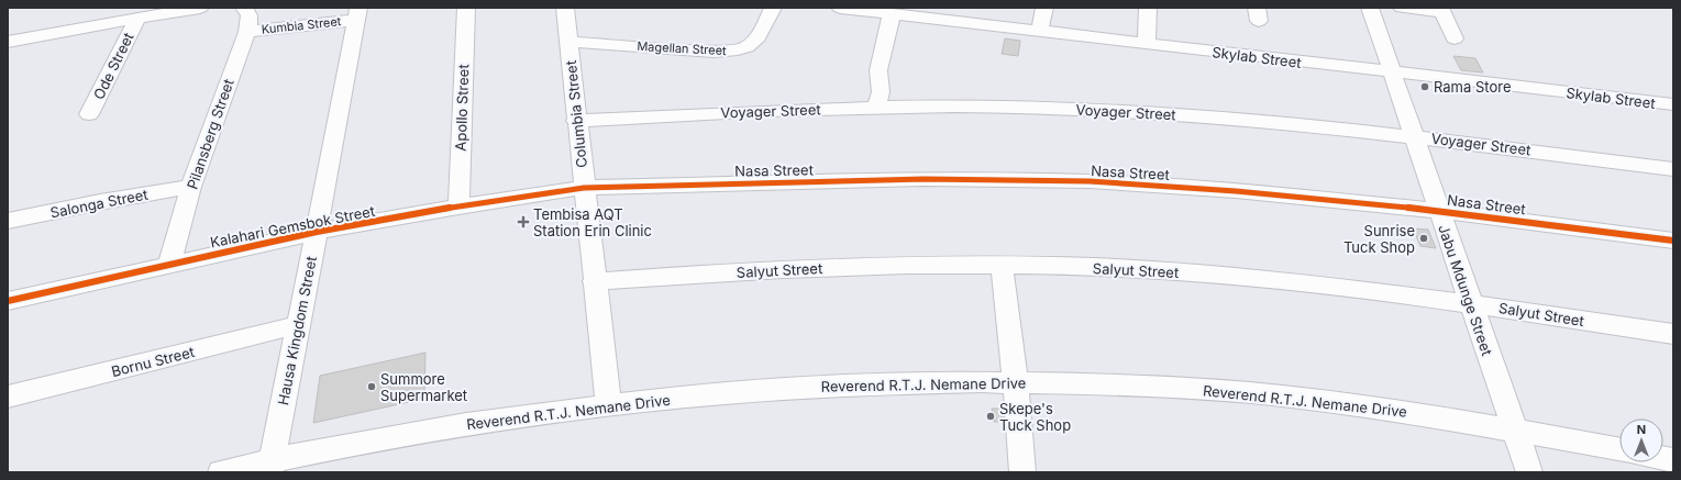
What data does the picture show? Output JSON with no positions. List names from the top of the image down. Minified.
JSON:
{"streets":{"street":["Kumbia Street","Magellan Street","Skylab Street","Ode Street","Apollo Street","Voyager Street","Columbia Street","Pilansberg Street","Nasa Street","Salonga Street","Kalahari Gemsbok Street","Salyut Street","Jabu Mdunge Street","Hausa Kingdom Street","Bornu Street","Reverend R.T.J. Nemane Drive"]},"crossings":[["Kumbia Street","Pilansberg Street"],["Kumbia Street","Hausa Kingdom Street"],["Magellan Street","Columbia Street"],["Skylab Street","Jabu Mdunge Street"],["Apollo Street","Kalahari Gemsbok Street"],["Voyager Street","Columbia Street"],["Voyager Street","Jabu Mdunge Street"],["Columbia Street","Nasa Street"],["Columbia Street","Kalahari Gemsbok Street"],["Columbia Street","Salyut Street"],["Columbia Street","Reverend R.T.J. Nemane Drive"],["Pilansberg Street","Salonga Street"],["Pilansberg Street","Kalahari Gemsbok Street"],["Nasa Street","Kalahari Gemsbok Street"],["Nasa Street","Jabu Mdunge Street"],["Kalahari Gemsbok Street","Hausa Kingdom Street"],["Salyut Street","Jabu Mdunge Street"],["Jabu Mdunge Street","Reverend R.T.J. Nemane Drive"],["Hausa Kingdom Street","Bornu Street"],["Hausa Kingdom Street","Reverend R.T.J. Nemane Drive"]],"places":{"other":["Rama Store","Sunrise Tuck Shop","Summore Supermarket","Skepe's Tuck Shop"],"health":["Tembisa AQT Station Erin Clinic"]},"north":"top"}
